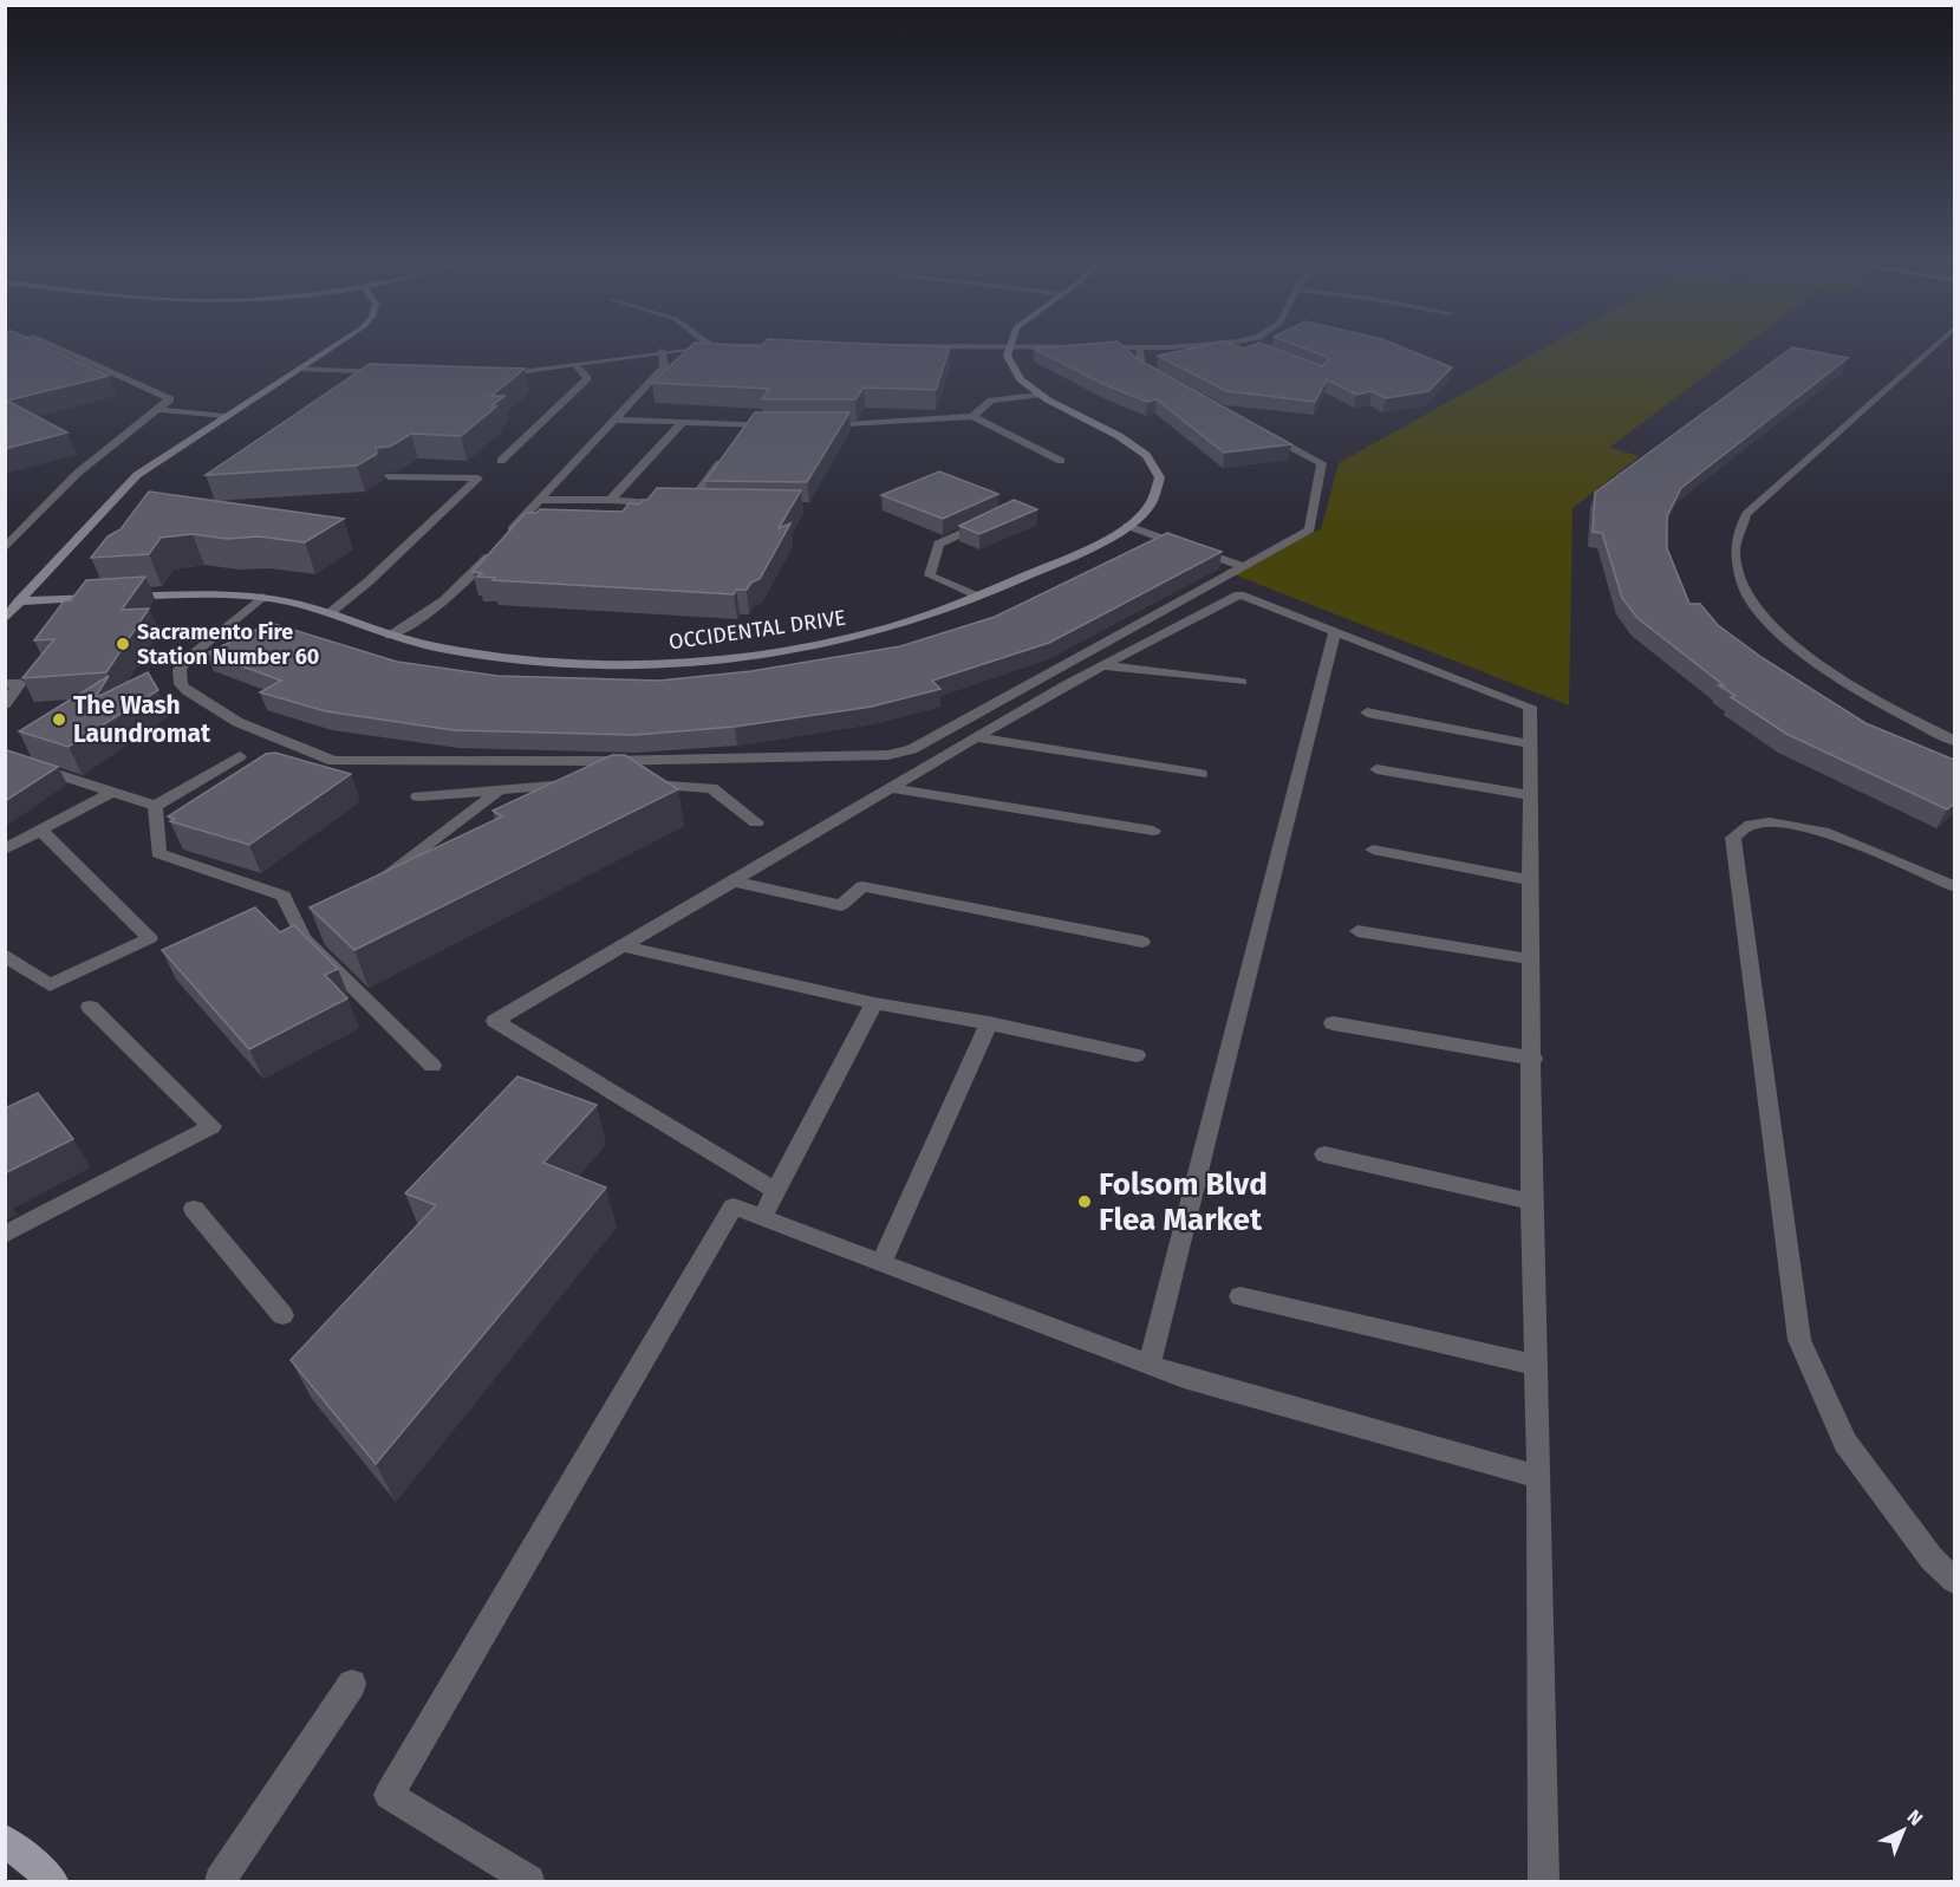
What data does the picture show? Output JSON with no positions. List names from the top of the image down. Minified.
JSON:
{"streets":{"street":["OCCIDENTAL DRIVE"]},"places":["Sacramento Fire Station Number 60","The Wash Laundromat","Folsom Blvd Flea Market"],"north":"top right"}
